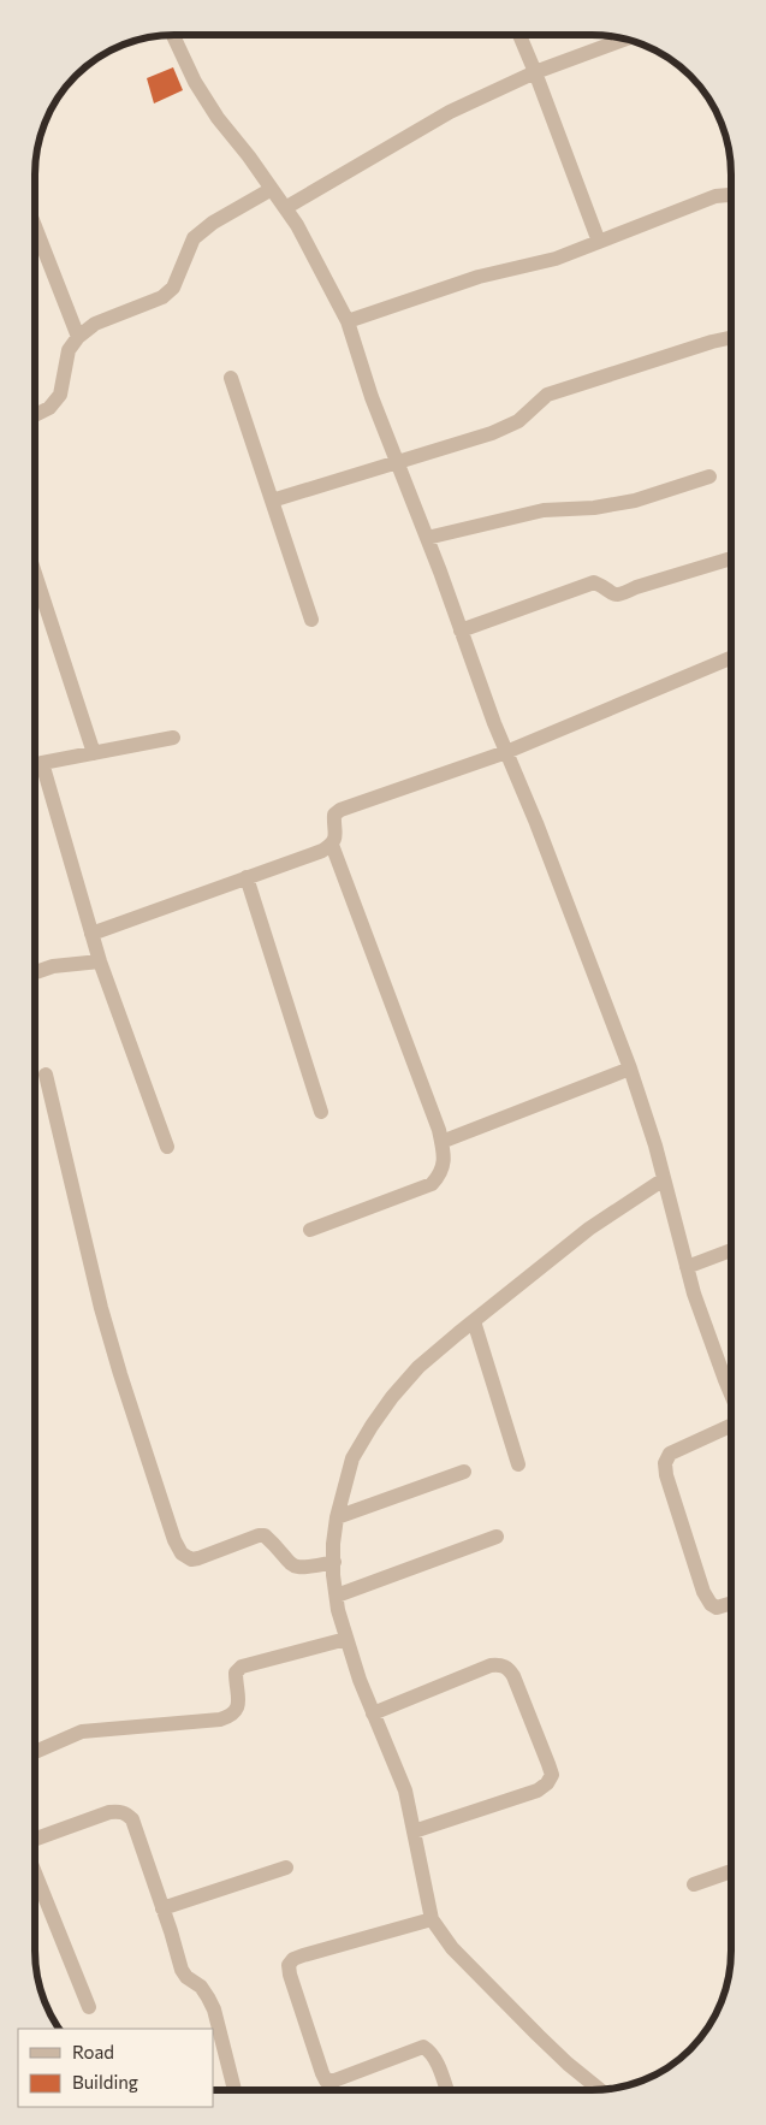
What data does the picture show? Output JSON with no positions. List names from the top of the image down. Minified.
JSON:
{"legend":["Road","Building"]}
